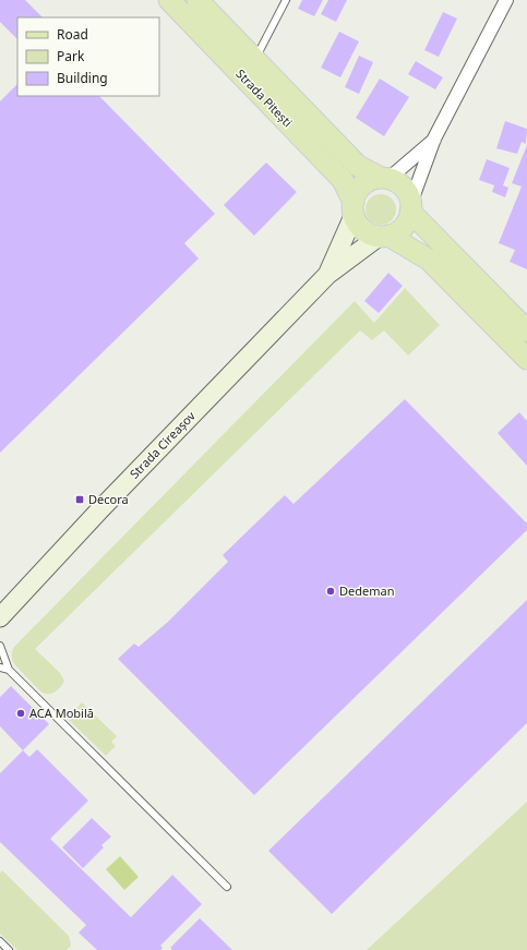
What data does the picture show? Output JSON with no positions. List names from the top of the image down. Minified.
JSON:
{"streets":{"main road":["Strada Pitești","Strada Cireașov"]},"crossings":[["Strada Pitești","Strada Cireașov"]],"places":{"transit":["Decora"],"other":["Dedeman","ACA Mobilă"]},"legend":["Road","Park","Building"]}
